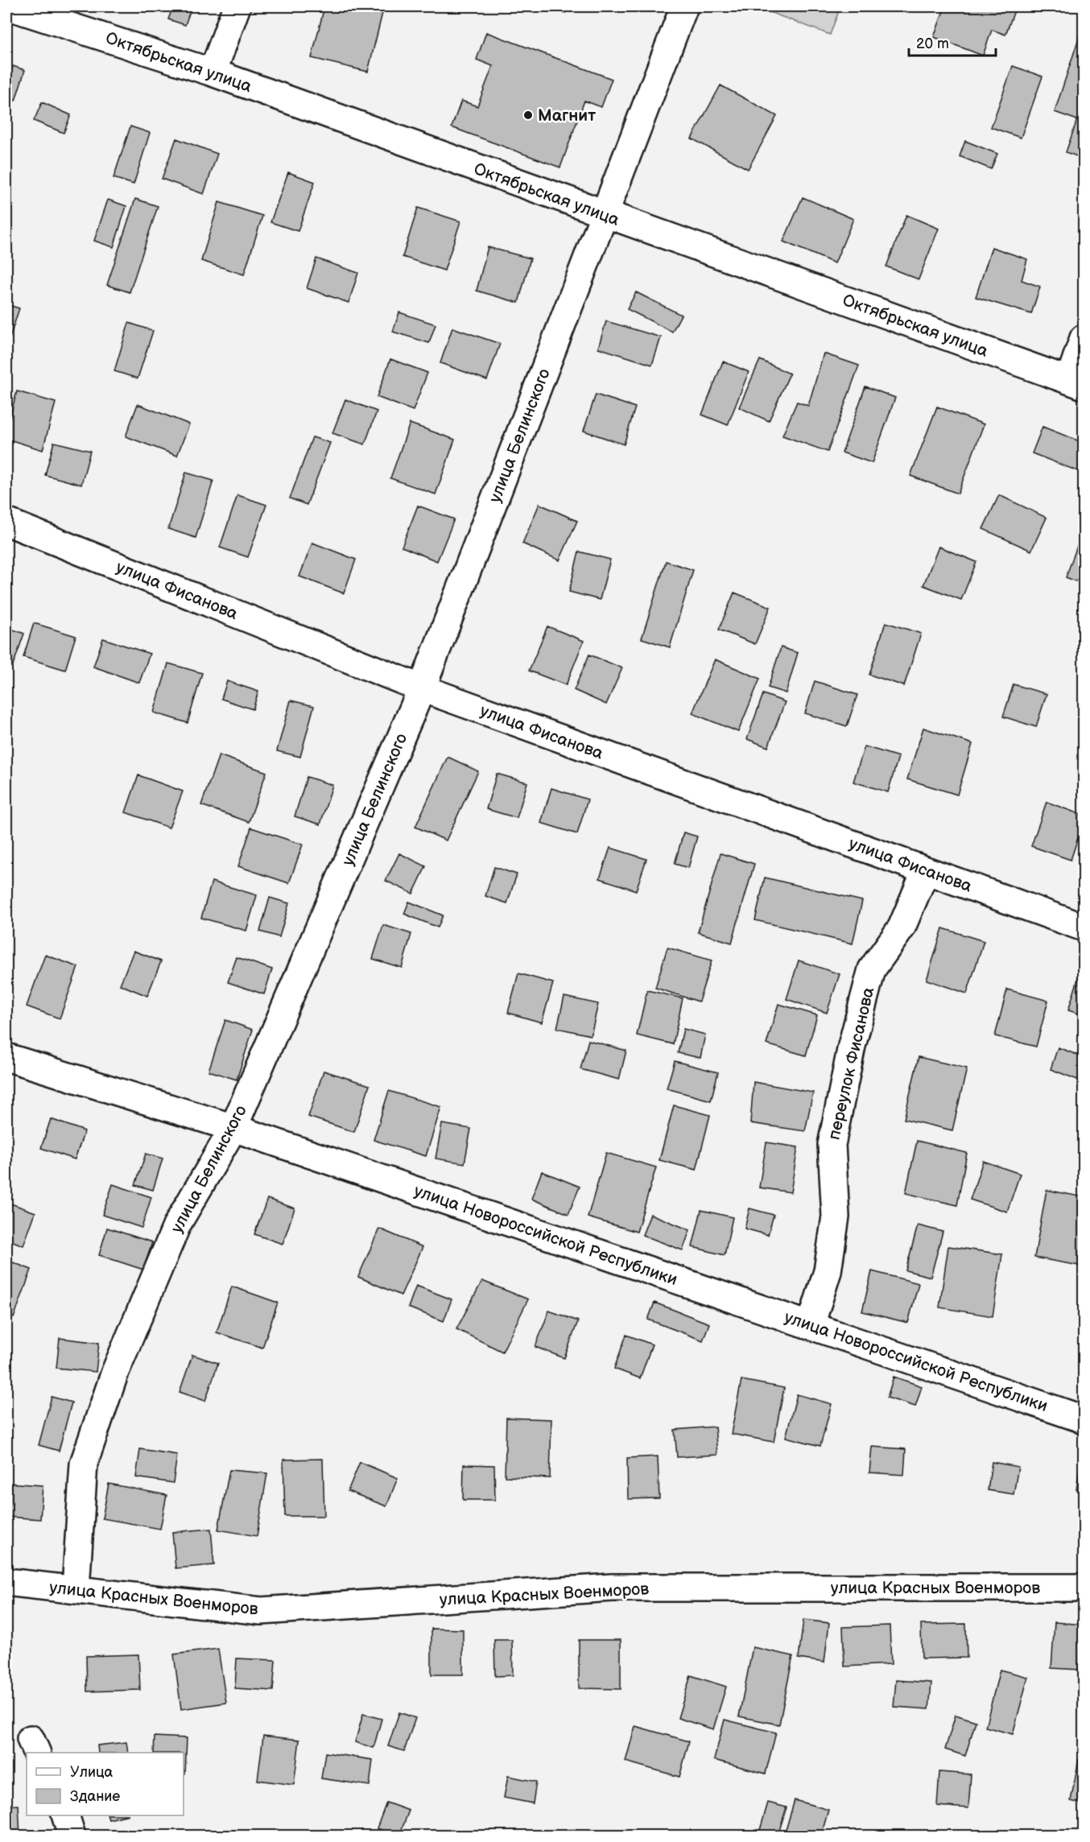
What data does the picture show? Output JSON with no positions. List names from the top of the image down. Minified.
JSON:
{"streets":{"street":["Октябрьская улица","улица Белинского","улица Фисанова","переулок Фисанова","улица Новороссийской Республики","улица Красных Военморов"]},"crossings":[["Октябрьская улица","улица Белинского"],["улица Белинского","улица Фисанова"],["улица Белинского","улица Новороссийской Республики"],["улица Белинского","улица Красных Военморов"],["улица Фисанова","переулок Фисанова"],["переулок Фисанова","улица Новороссийской Республики"]],"places":["Магнит"],"legend":["Улица","Здание"],"scale_bar":"20 m"}
